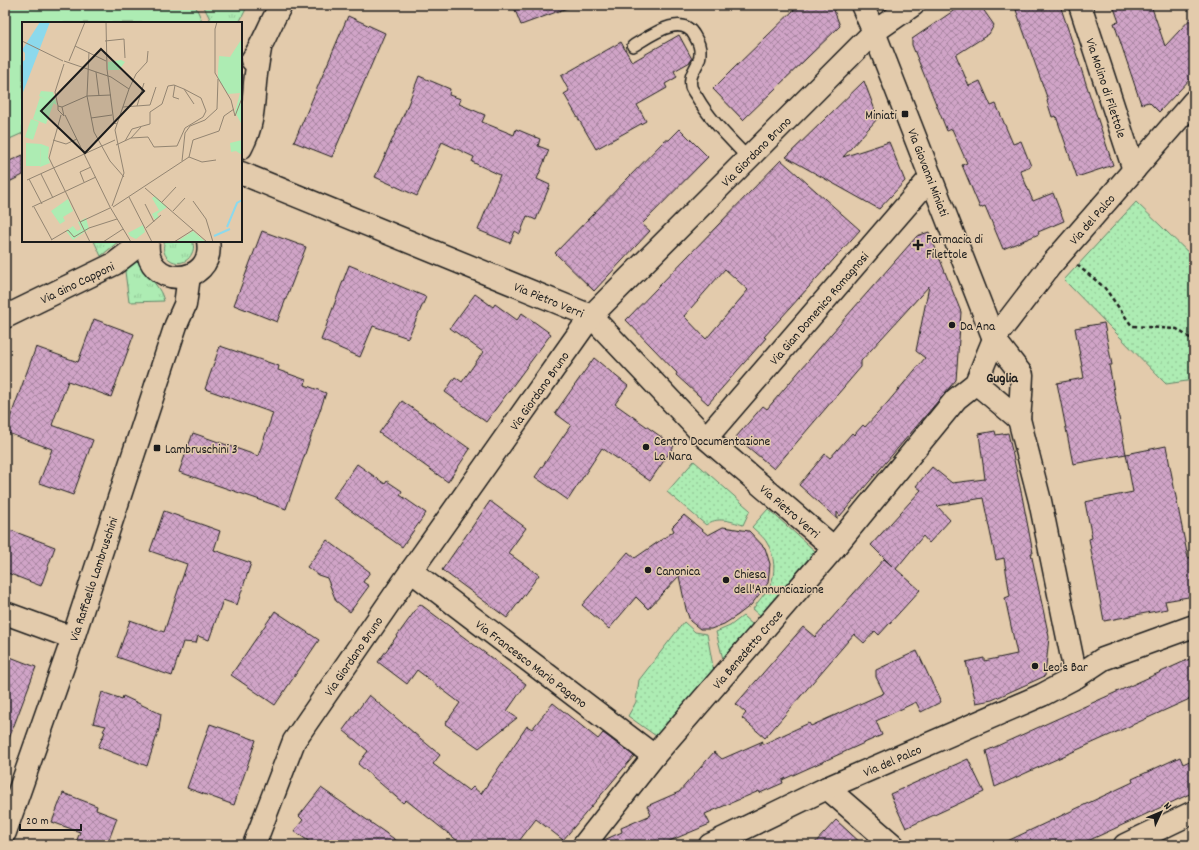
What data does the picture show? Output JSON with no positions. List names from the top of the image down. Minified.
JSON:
{"streets":{"street":["Via Molino di Filettole","Via Giordano Bruno","Via Giovanni Miniati","Via del Palco","Via Gino Capponi","Via Pietro Verri","Via Gian Domenico Romagnosi","Via Raffaello Lambruschini","Via Benedetto Croce","Via Francesco Mario Pagano"]},"crossings":[["Via Molino di Filettole","Via del Palco"],["Via Giordano Bruno","Via Giovanni Miniati"],["Via Giordano Bruno","Via Pietro Verri"],["Via Giordano Bruno","Via Francesco Mario Pagano"],["Via Giovanni Miniati","Via del Palco"],["Via Giovanni Miniati","Via Gian Domenico Romagnosi"],["Via del Palco","Via Benedetto Croce"],["Via Pietro Verri","Via Gian Domenico Romagnosi"],["Via Pietro Verri","Via Benedetto Croce"],["Via Benedetto Croce","Via Francesco Mario Pagano"]],"districts":["Guglia"],"places":{"transit":["Miniati","Lambruschini 3"],"health":["Farmacia di Filettole"],"other":["Da Ana","Centro Documentazione La Nara","Canonica","Chiesa dell'Annunciazione","Leo's Bar"]},"scale_bar":"20 m","north":"top right"}
